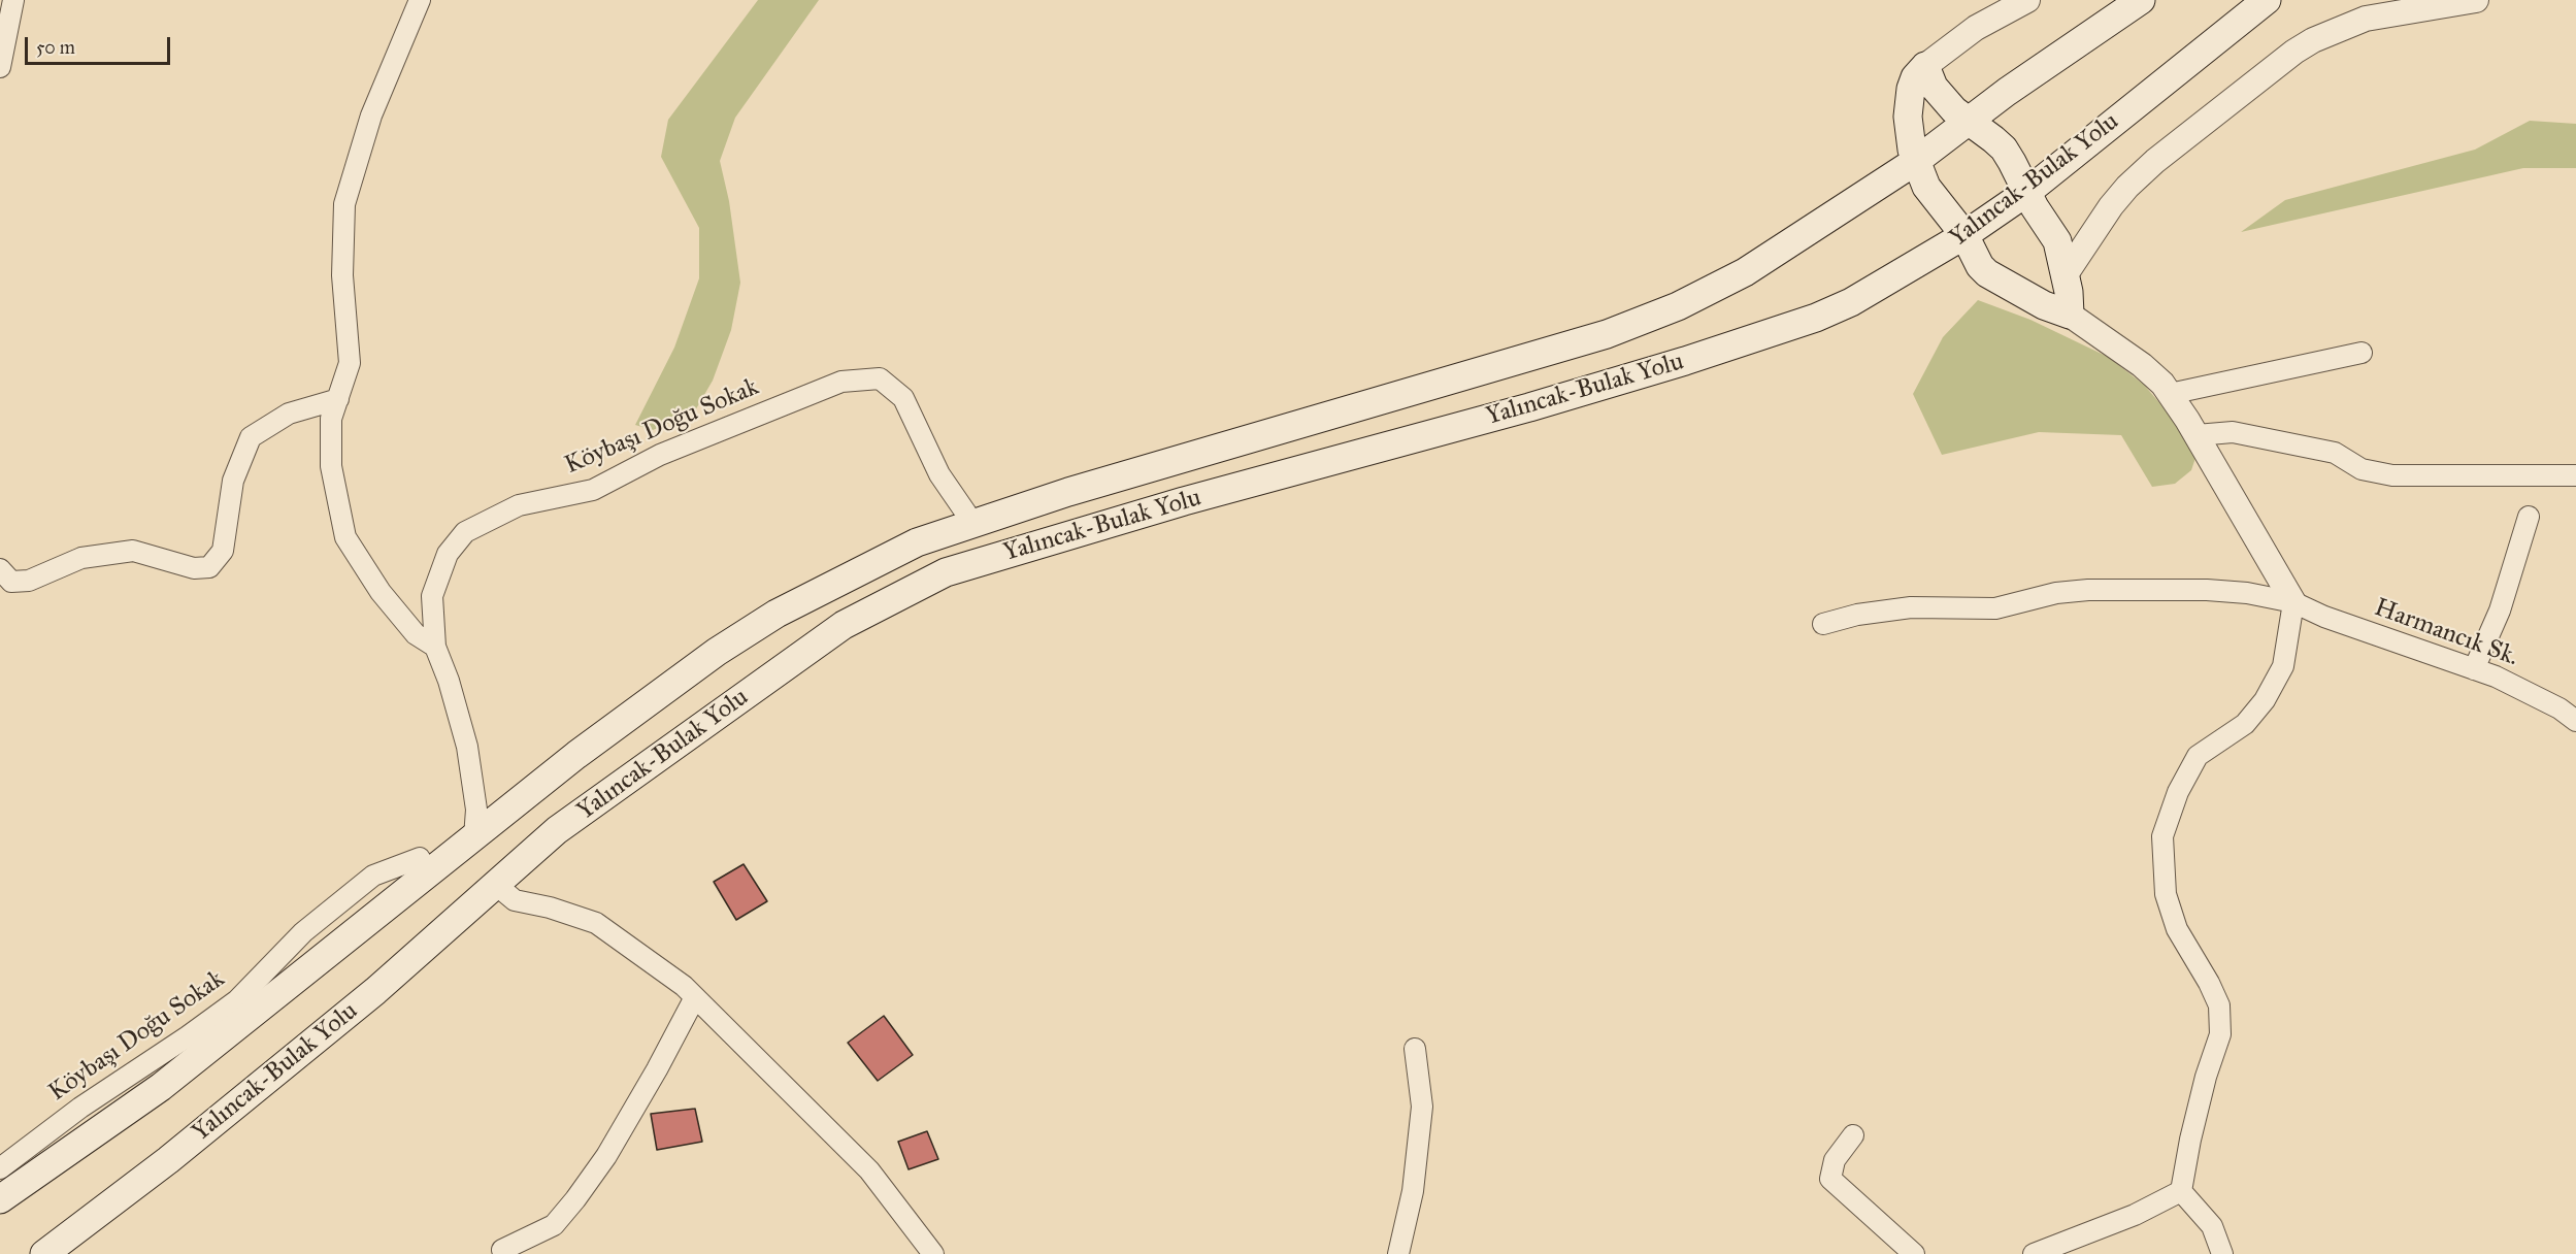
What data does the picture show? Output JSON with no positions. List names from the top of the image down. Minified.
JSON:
{"streets":{"main road":["Yalıncak-Bulak Yolu"],"street":["Köybaşı Doğu Sokak","Harmancık Sk."]},"crossings":[["Yalıncak-Bulak Yolu","Köybaşı Doğu Sokak"]],"scale_bar":"50 m"}
